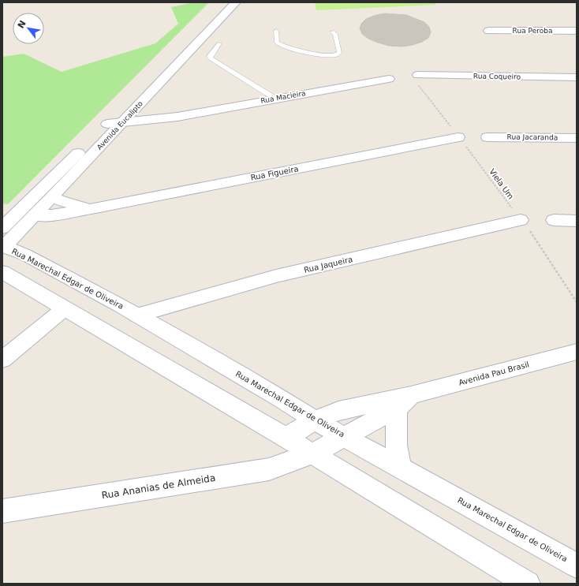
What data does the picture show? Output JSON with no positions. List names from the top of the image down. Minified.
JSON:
{"streets":{"main road":["Rua Peroba","Rua Coqueiro","Rua Macieira","Avenida Eucalipto","Rua Jacaranda","Rua Figueira","Rua Jaqueira","Rua Marechal Edgar de Oliveira","Avenida Pau Brasil","Rua Ananias de Almeida"],"path":["Viela Um"]},"crossings":[["Rua Coqueiro","Viela Um"],["Rua Macieira","Avenida Eucalipto"],["Avenida Eucalipto","Rua Figueira"],["Avenida Eucalipto","Rua Marechal Edgar de Oliveira"],["Rua Figueira","Viela Um"],["Viela Um","Rua Jaqueira"],["Rua Jaqueira","Rua Marechal Edgar de Oliveira"],["Rua Marechal Edgar de Oliveira","Avenida Pau Brasil"],["Avenida Pau Brasil","Rua Ananias de Almeida"]],"north":"top left"}
